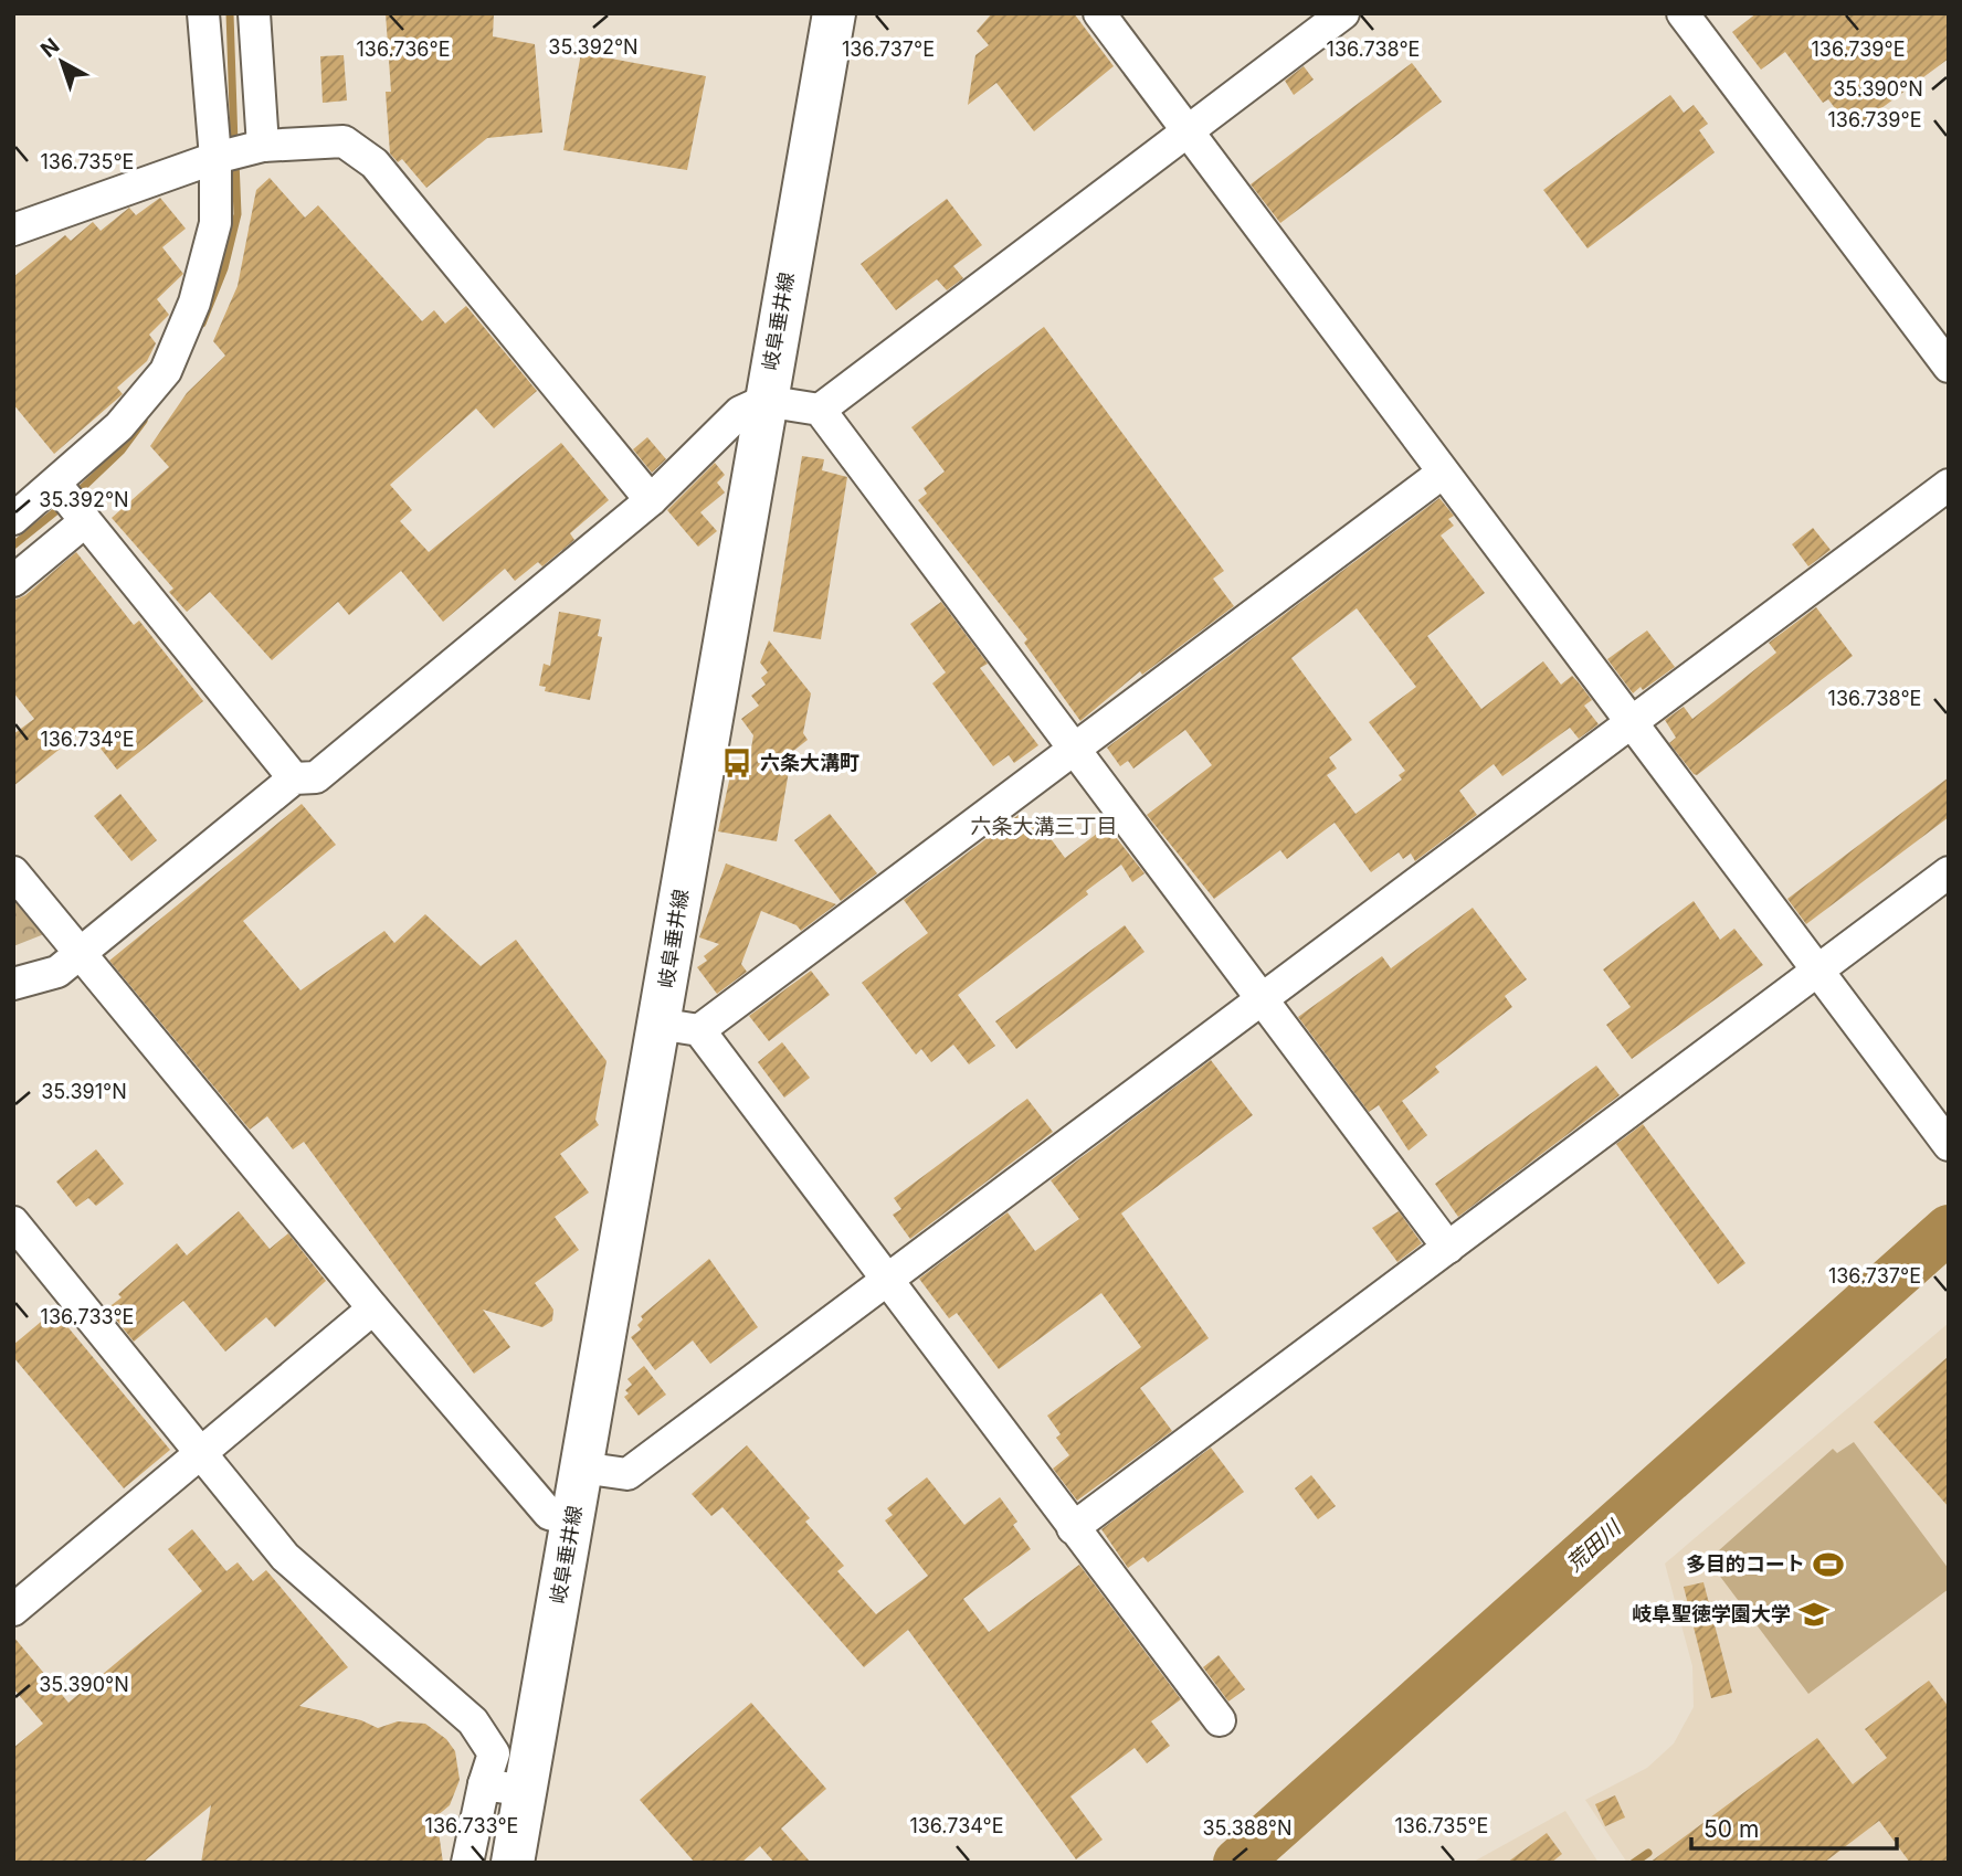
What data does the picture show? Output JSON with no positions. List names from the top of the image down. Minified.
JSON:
{"streets":{"main road":["岐阜垂井線"]},"districts":["六条大溝三丁目"],"water":["荒田川"],"places":{"bus stop":["六条大溝町"],"sports":["多目的コート"],"school or university":["岐阜聖徳学園大学"]},"scale_bar":"50 m","north":"top left","coordinates":["35.392°N","136.736°E","136.737°E","136.738°E","136.739°E","35.390°N","136.735°E","136.734°E","35.391°N","136.733°E","35.388°N"]}
